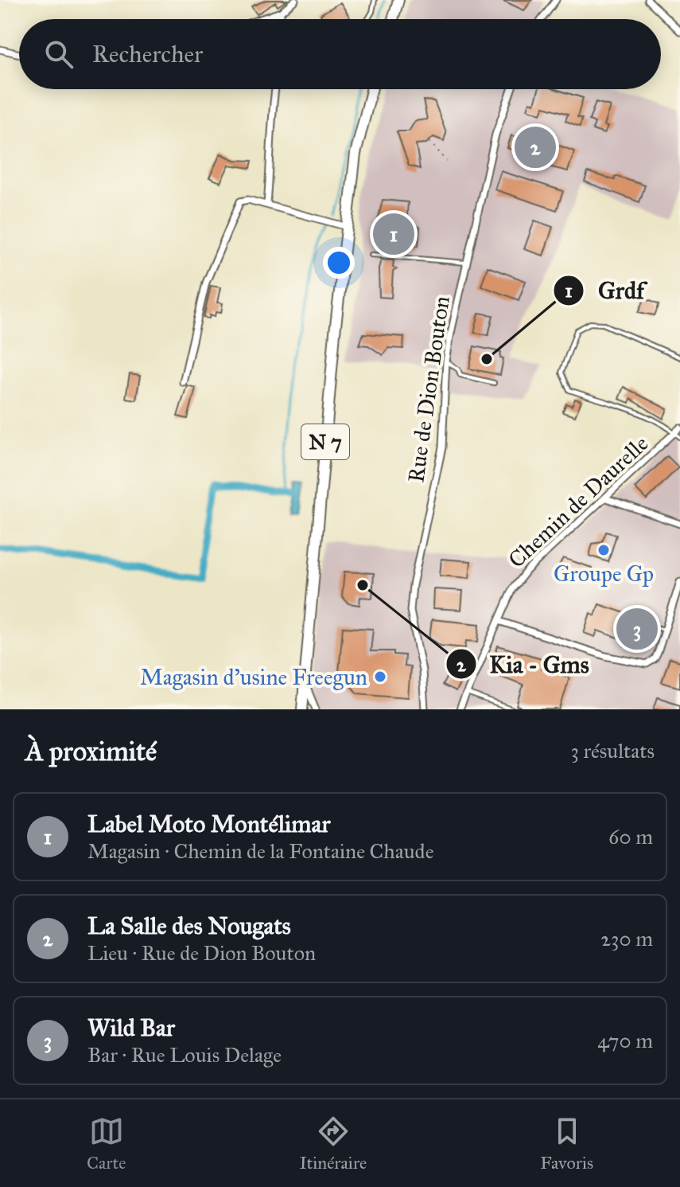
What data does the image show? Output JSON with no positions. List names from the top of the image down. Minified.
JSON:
{"streets":{"main road":["N 7"],"street":["Rue de Dion Bouton","Chemin de Daurelle"]},"places":["Grdf","Groupe Gp","Kia - Gms","Magasin d'usine Freegun"],"page":{"search":"Rechercher","pins":["2","1","3"],"heading":["À proximité","3 résultats"],"list":[{"mark":"1","name":"Label Moto Montélimar","note":"Magasin · Chemin de la Fontaine Chaude","value":"60 m"},{"mark":"2","name":"La Salle des Nougats","note":"Lieu · Rue de Dion Bouton","value":"230 m"},{"mark":"3","name":"Wild Bar","note":"Bar · Rue Louis Delage","value":"470 m"}],"nav":["Carte","Itinéraire","Favoris"]}}
